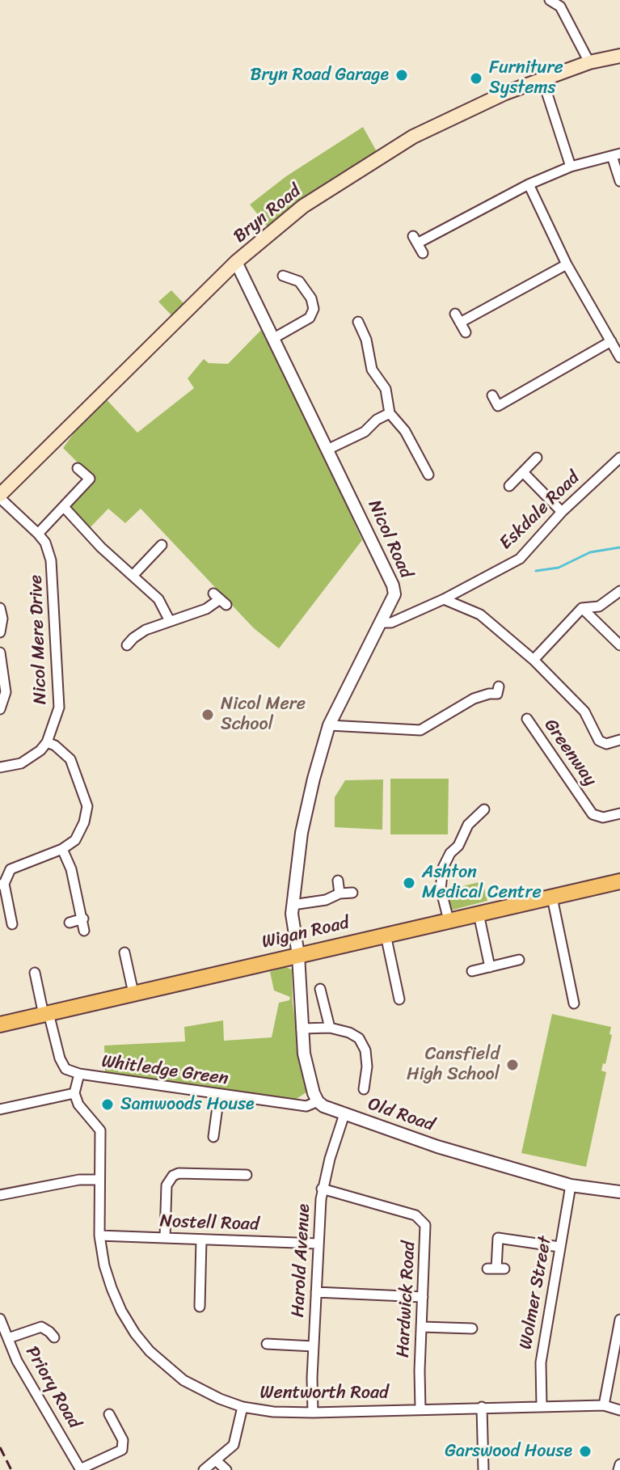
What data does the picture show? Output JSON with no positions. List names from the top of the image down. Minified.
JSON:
{"streets":{"main road":["Bryn Road","Wigan Road"],"street":["Eskdale Road","Nicol Road","Nicol Mere Drive","Greenway","Whitledge Green","Old Road","Nostell Road","Harold Avenue","Wolmer Street","Hardwick Road","Priory Road","Wentworth Road"]},"crossings":[["Bryn Road","Nicol Road"],["Bryn Road","Nicol Mere Drive"],["Eskdale Road","Nicol Road"],["Nicol Road","Wigan Road"],["Wigan Road","Whitledge Green"],["Whitledge Green","Old Road"],["Old Road","Harold Avenue"],["Old Road","Wolmer Street"],["Nostell Road","Harold Avenue"],["Nostell Road","Wentworth Road"],["Harold Avenue","Hardwick Road"],["Harold Avenue","Wentworth Road"],["Wolmer Street","Wentworth Road"],["Hardwick Road","Wentworth Road"]],"places":["Bryn Road Garage","Furniture Systems","Nicol Mere School","Ashton Medical Centre","Cansfield High School","Samwoods House","Garswood House"]}
